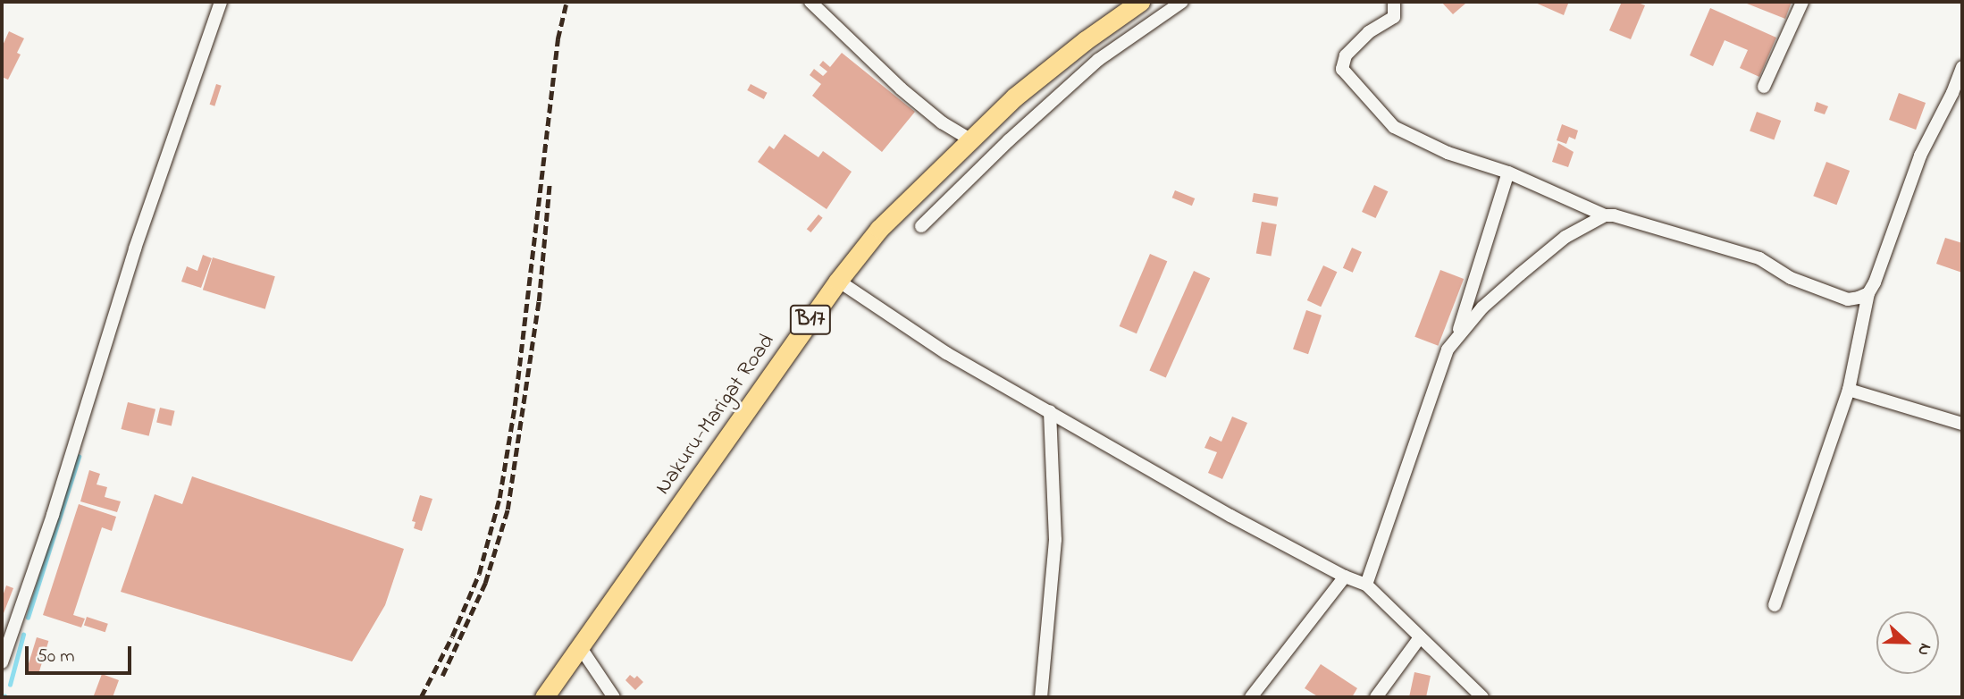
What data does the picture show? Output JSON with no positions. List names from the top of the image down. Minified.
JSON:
{"streets":{"main road":["B17","Nakuru-Marigat Road"]},"scale_bar":"50 m","north":"right"}
